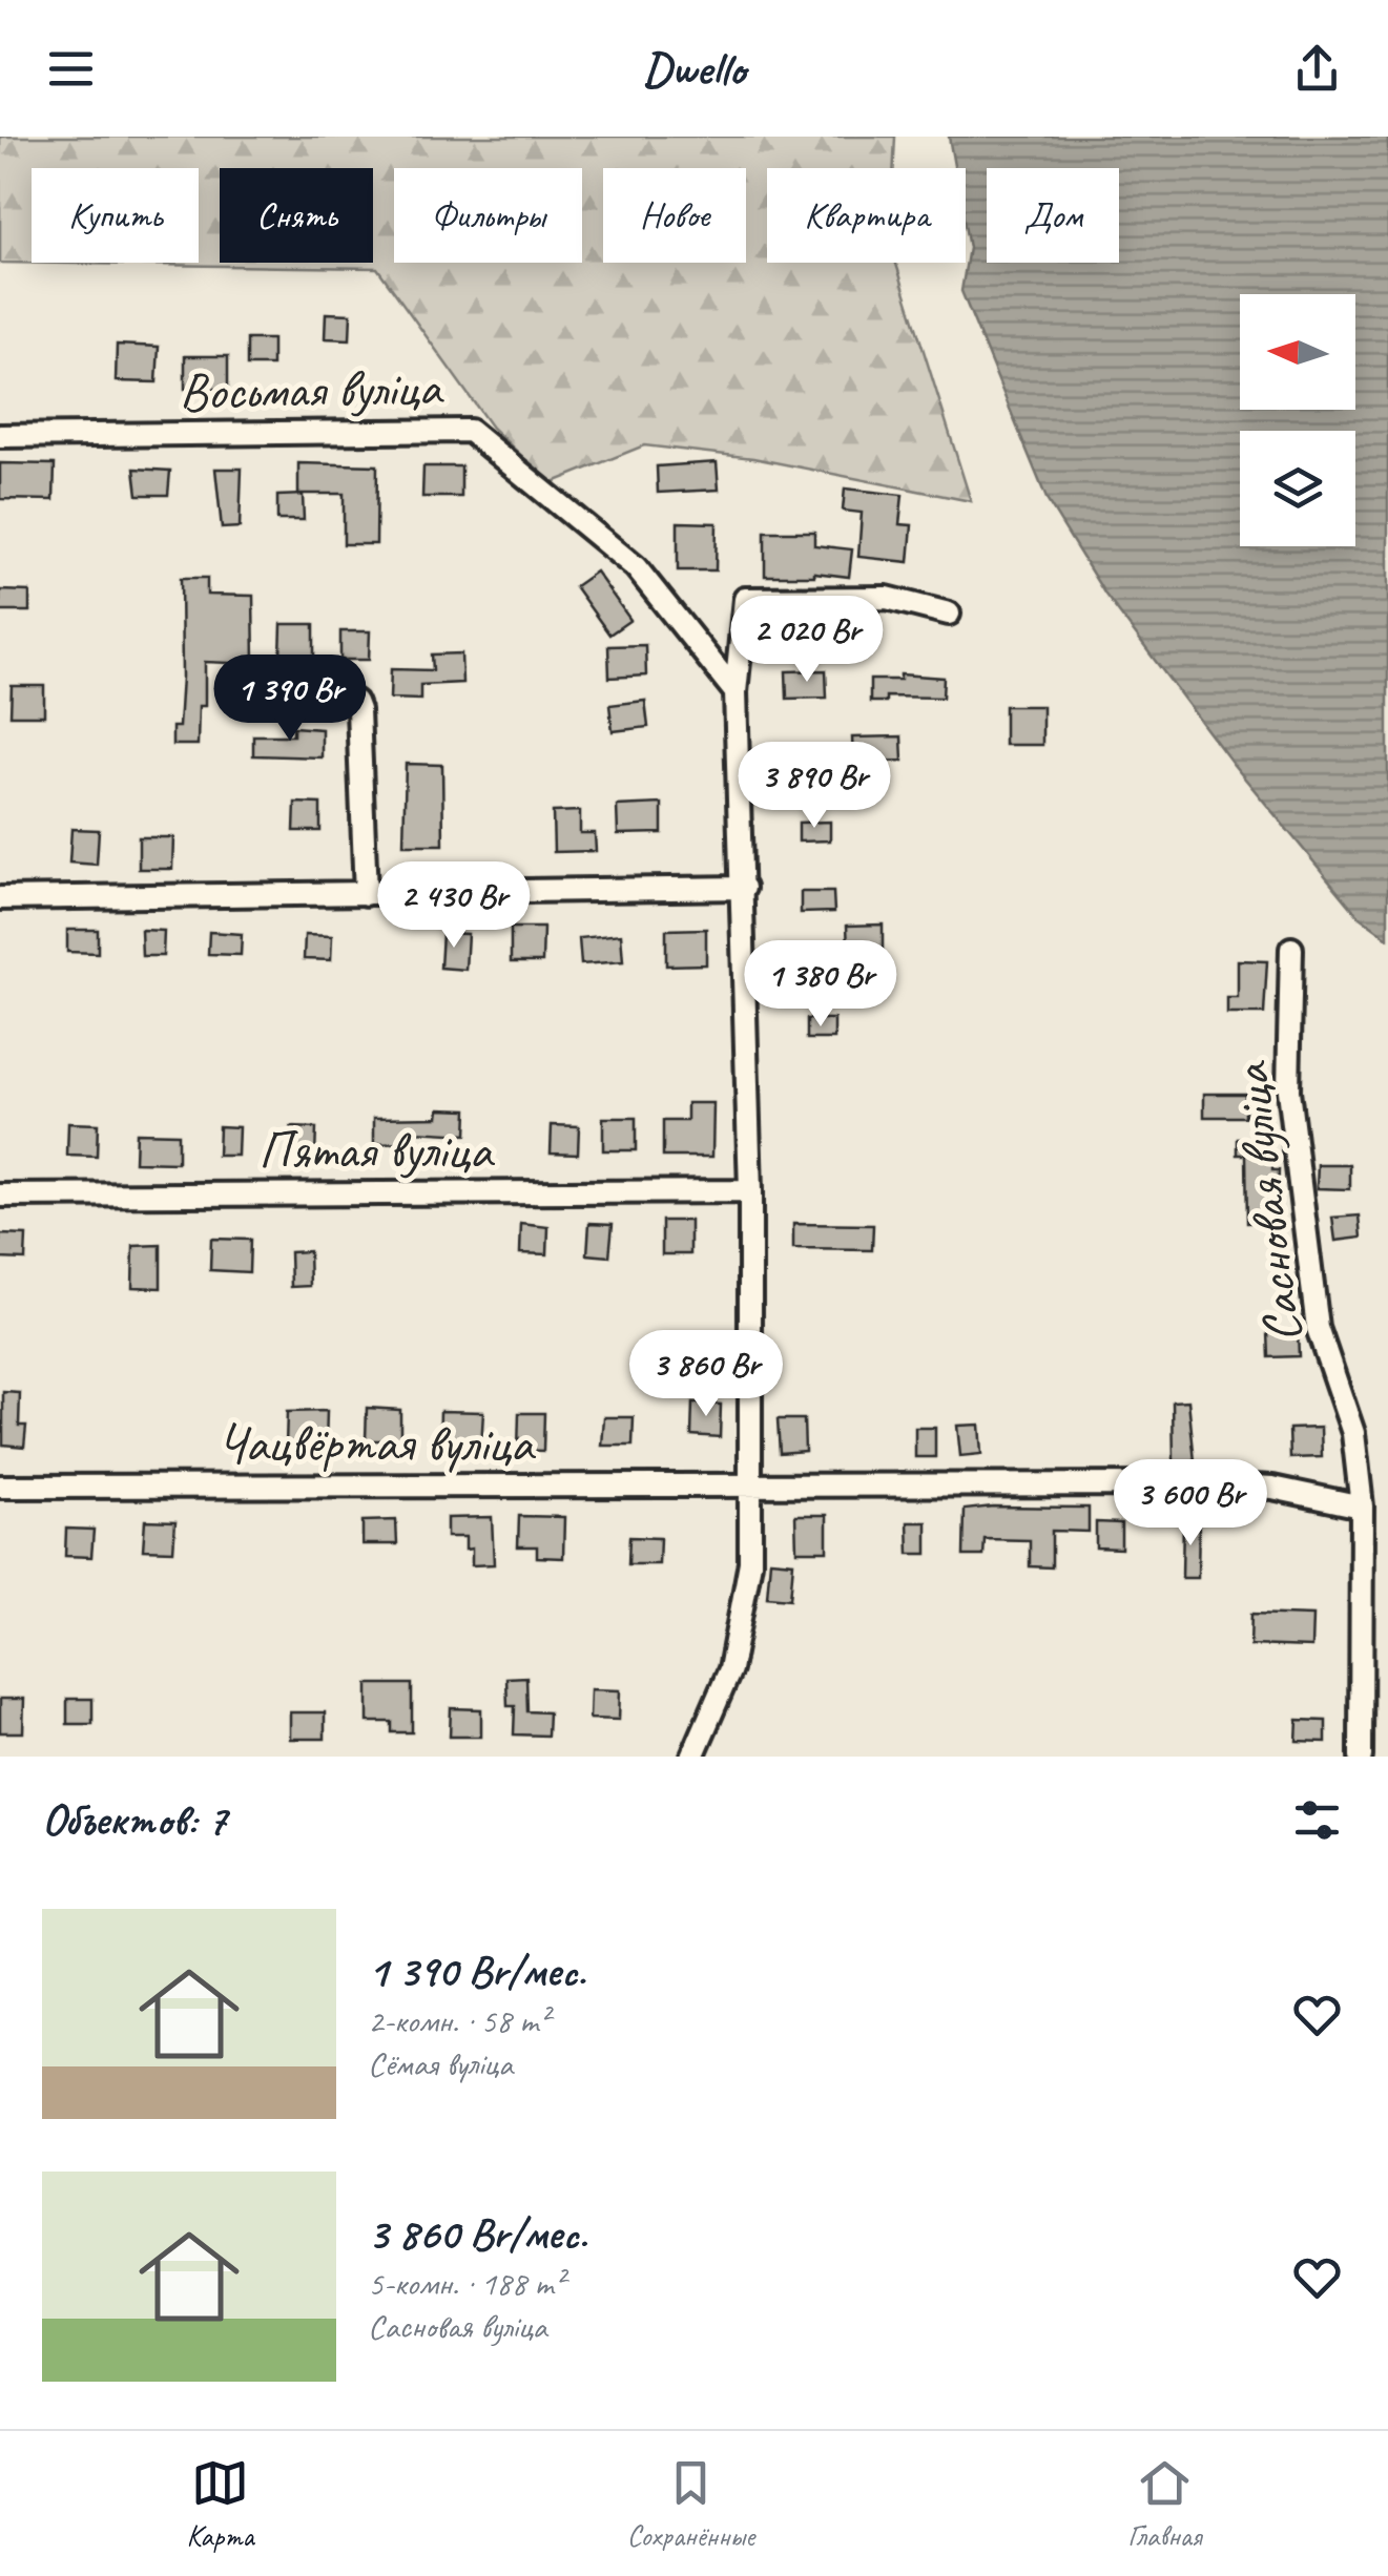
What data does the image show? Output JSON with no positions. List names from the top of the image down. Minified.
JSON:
{"streets":{"street":["Восьмая вуліца","Пятая вуліца","Сасновая вуліца","Чацвёртая вуліца"]},"north":"left","page":{"header":"Dwello","chip":["Купить","Снять","Фильтры","Новое","Квартира","Дом"],"price":["2 020 Br","1 390 Br","3 890 Br","2 430 Br","1 380 Br","3 860 Br","3 600 Br"],"heading":"Объектов: 7","list":[{"name":"1 390 Br/мес.","note":"2-комн. · 58 m² · Сёмая вуліца"},{"name":"3 860 Br/мес.","note":"5-комн. · 188 m² · Сасновая вуліца"}],"tabs":["Карта","Сохранённые","Главная"]}}
